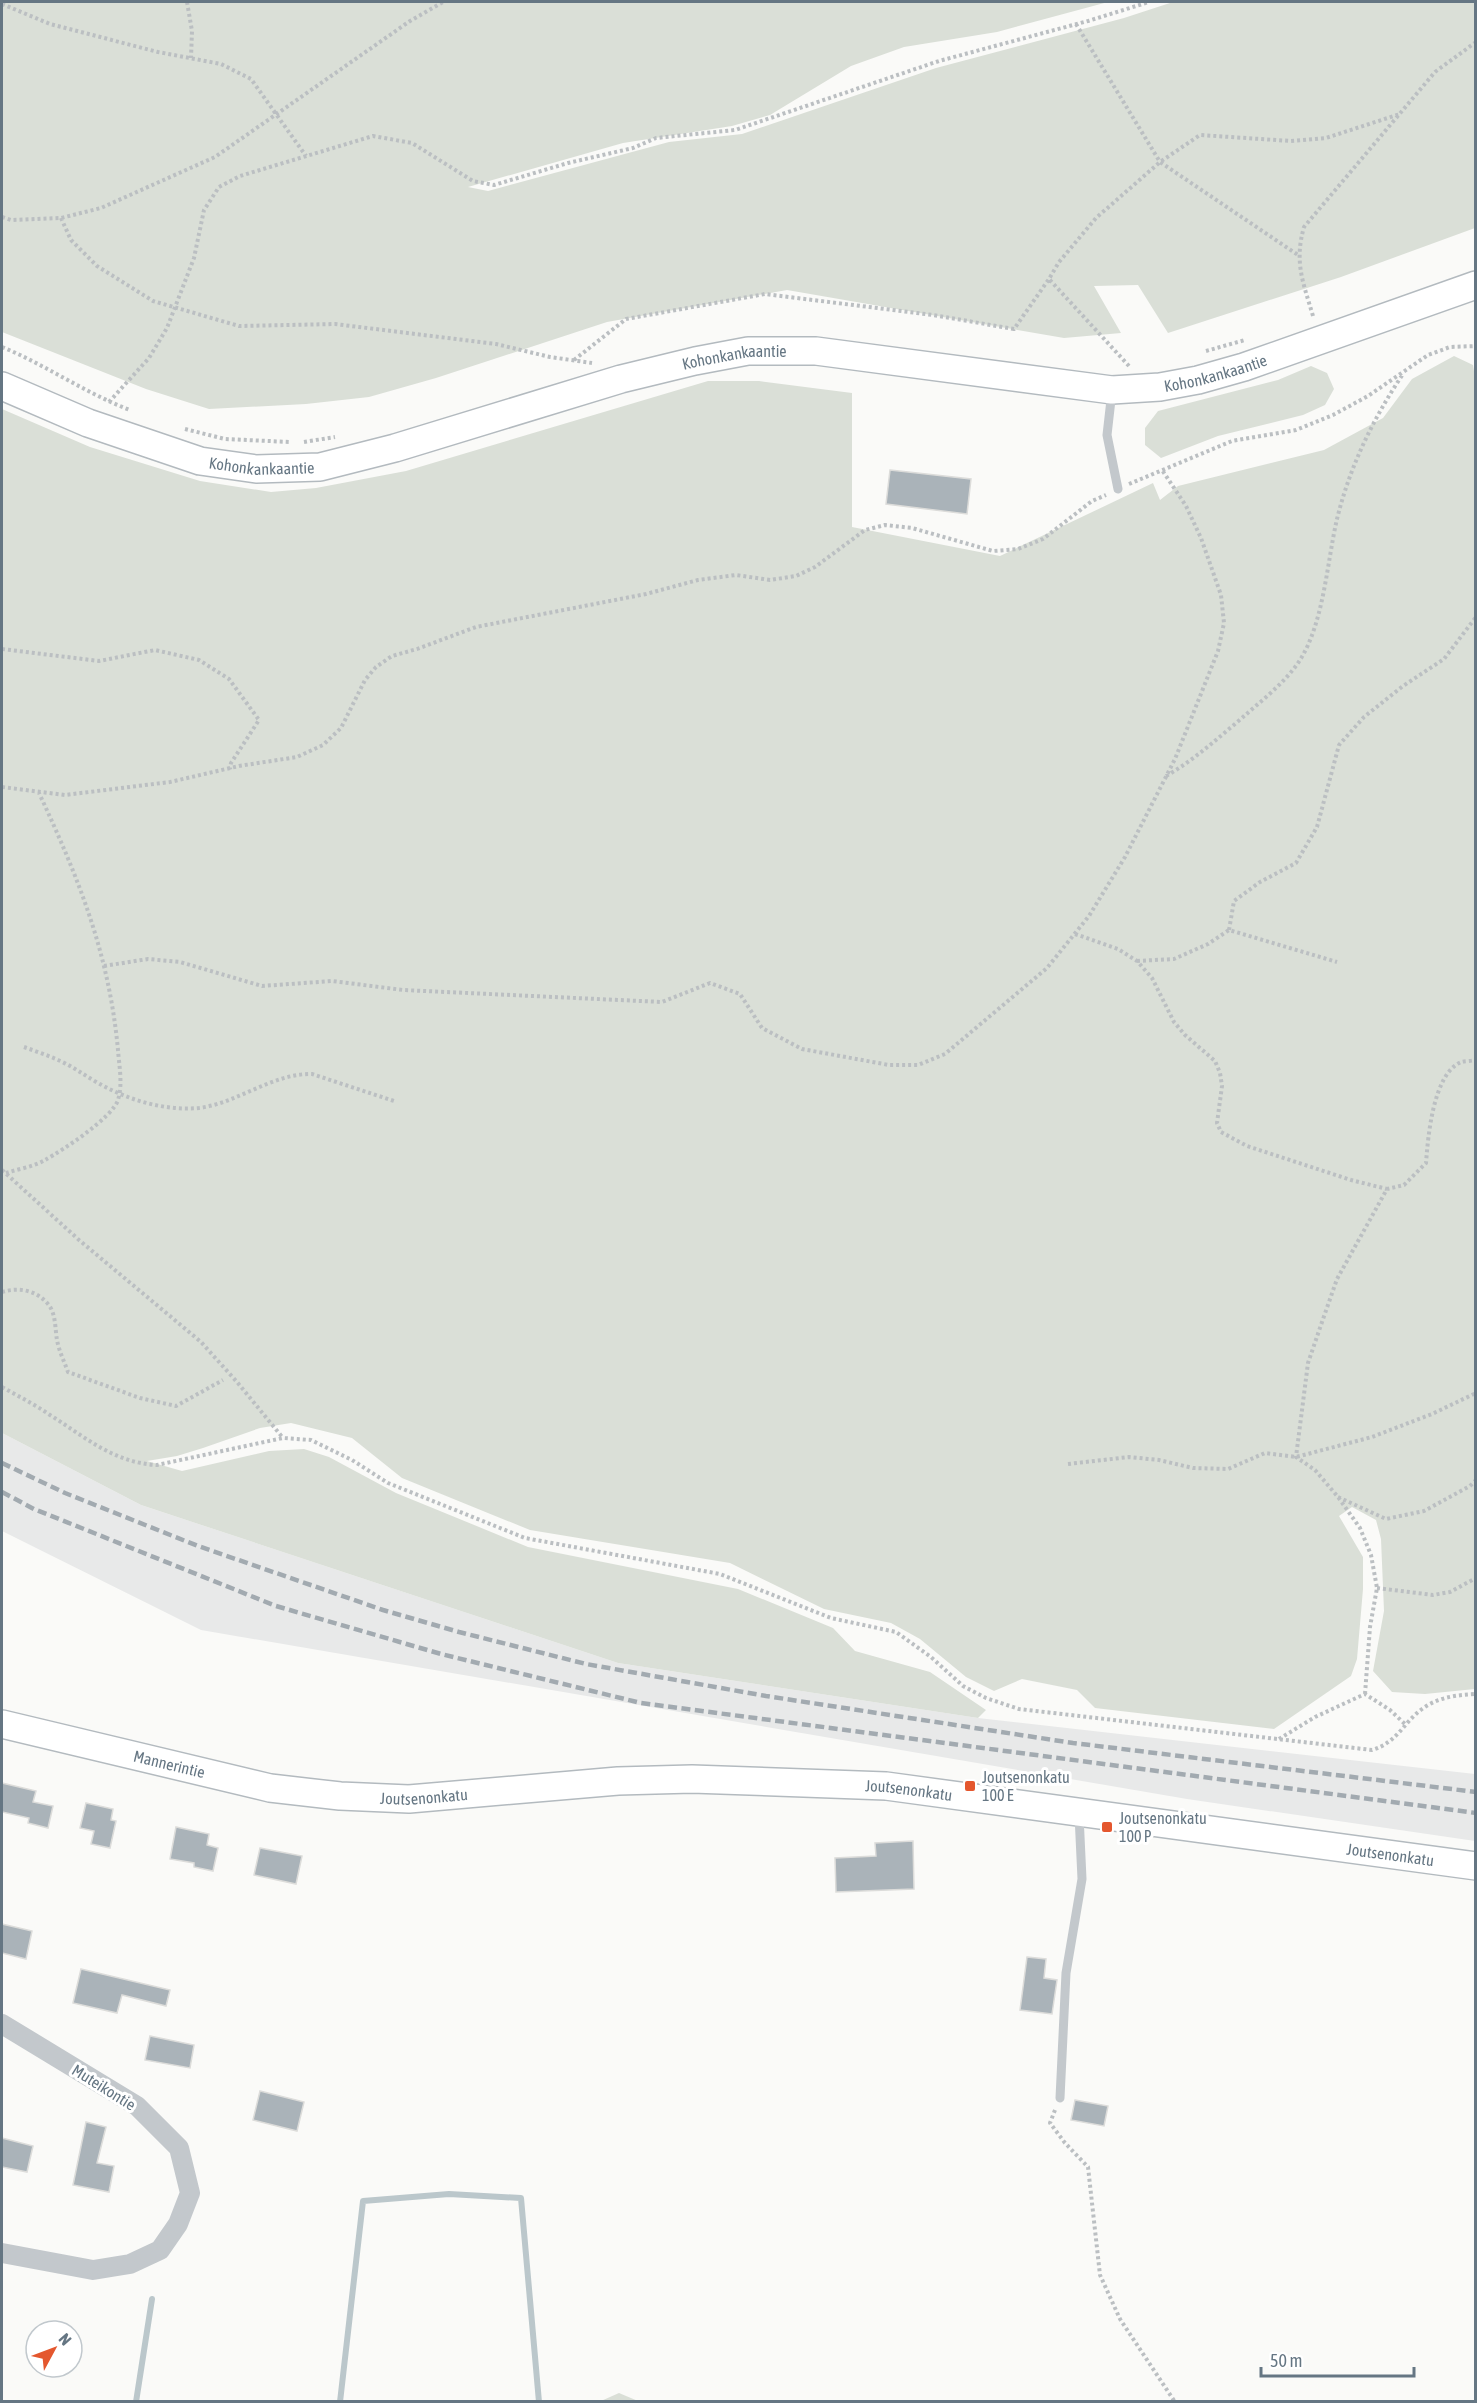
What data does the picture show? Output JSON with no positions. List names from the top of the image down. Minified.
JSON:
{"streets":{"street":["Kohonkankaantie","Mannerintie","Joutsenonkatu","Muteikontie"]},"crossings":[["Mannerintie","Joutsenonkatu"]],"places":{"transit":["Joutsenonkatu 100 E","Joutsenonkatu 100 P"]},"scale_bar":"50 m","north":"top right"}
